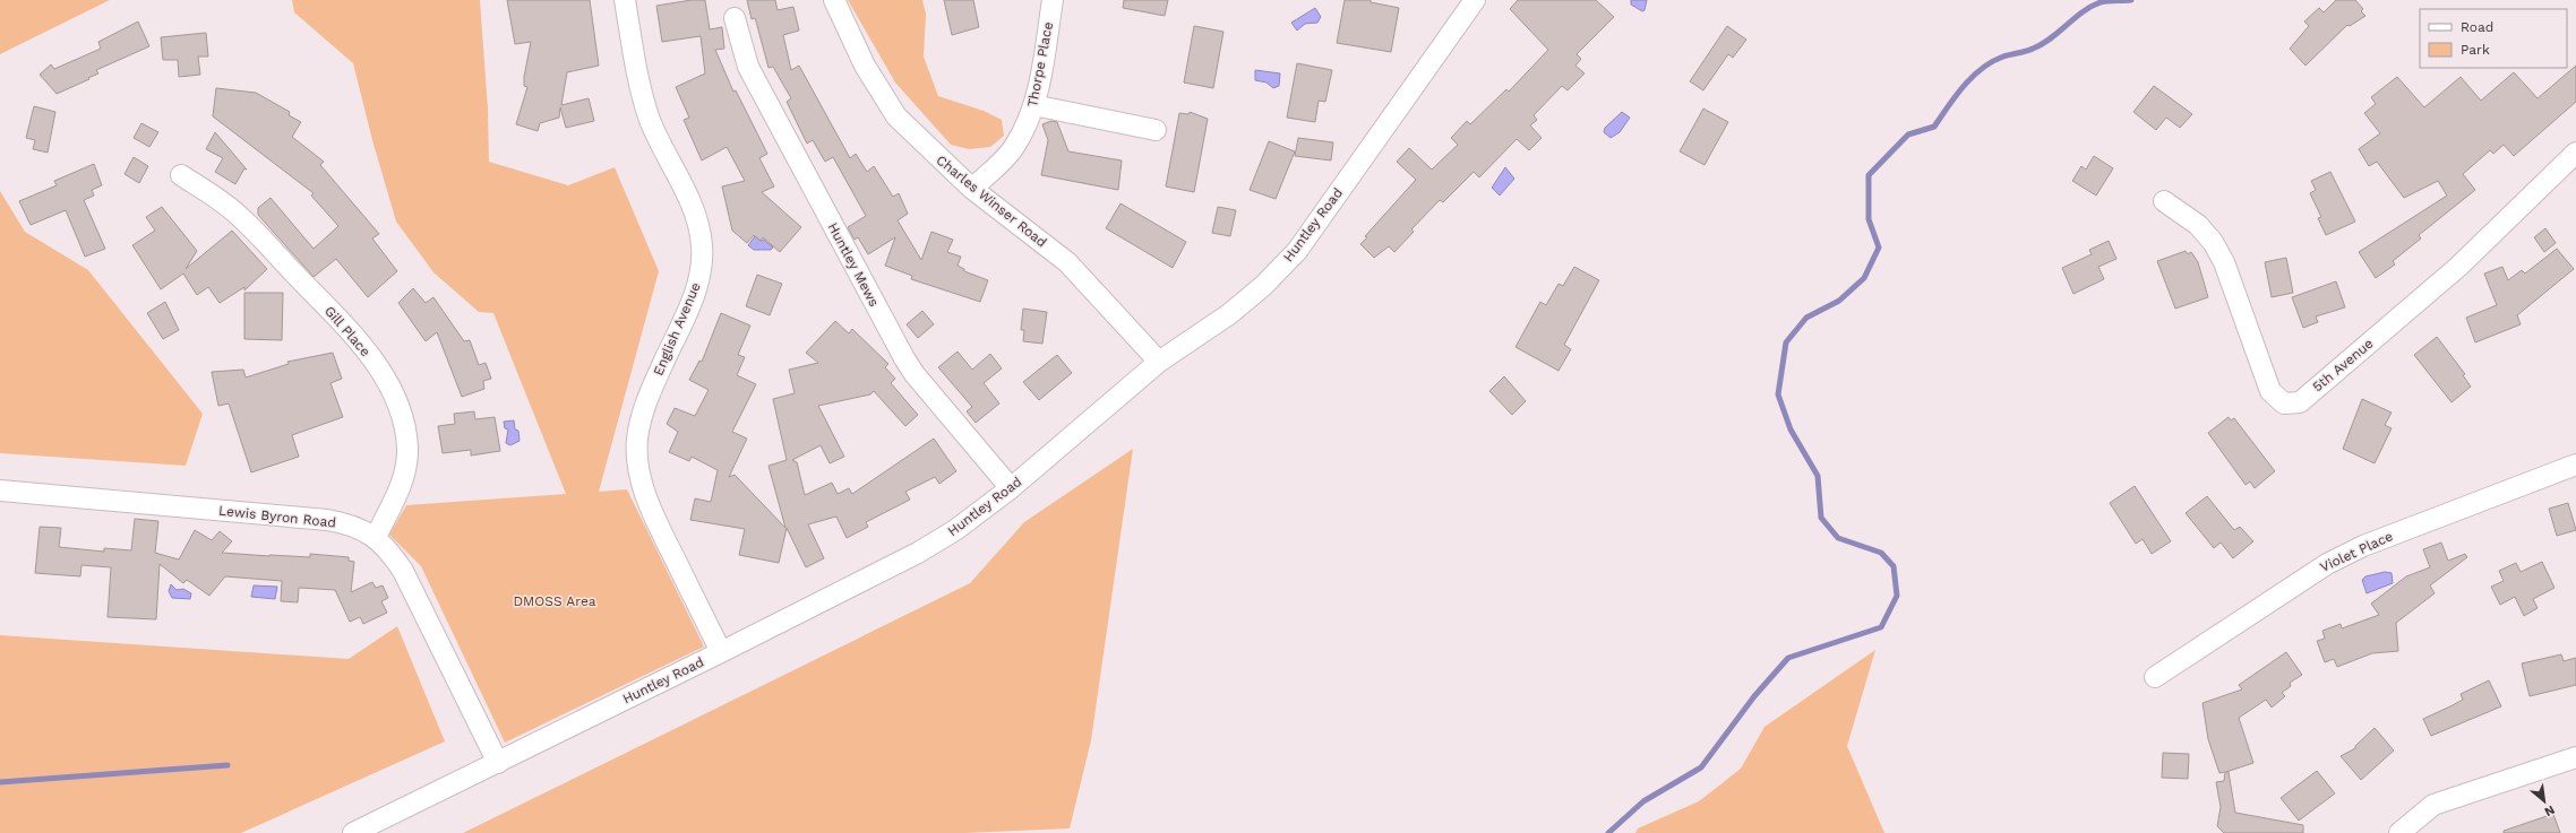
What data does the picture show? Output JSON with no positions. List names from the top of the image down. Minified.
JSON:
{"streets":{"street":["Thorpe Place","Charles Winser Road","Huntley Road","Huntley Mews","English Avenue","Gill Place","5th Avenue","Lewis Byron Road","Violet Place"]},"crossings":[["Thorpe Place","Charles Winser Road"],["Charles Winser Road","Huntley Road"],["Huntley Road","Huntley Mews"],["Huntley Road","English Avenue"],["Huntley Road","Lewis Byron Road"],["Gill Place","Lewis Byron Road"]],"parks":["DMOSS Area"],"legend":["Road","Park"],"north":"bottom right"}
